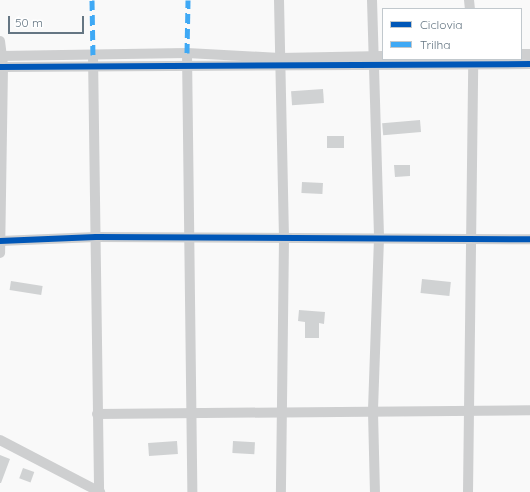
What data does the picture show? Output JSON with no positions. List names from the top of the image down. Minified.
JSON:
{"legend":["Ciclovia","Trilha"],"scale_bar":"50 m"}
